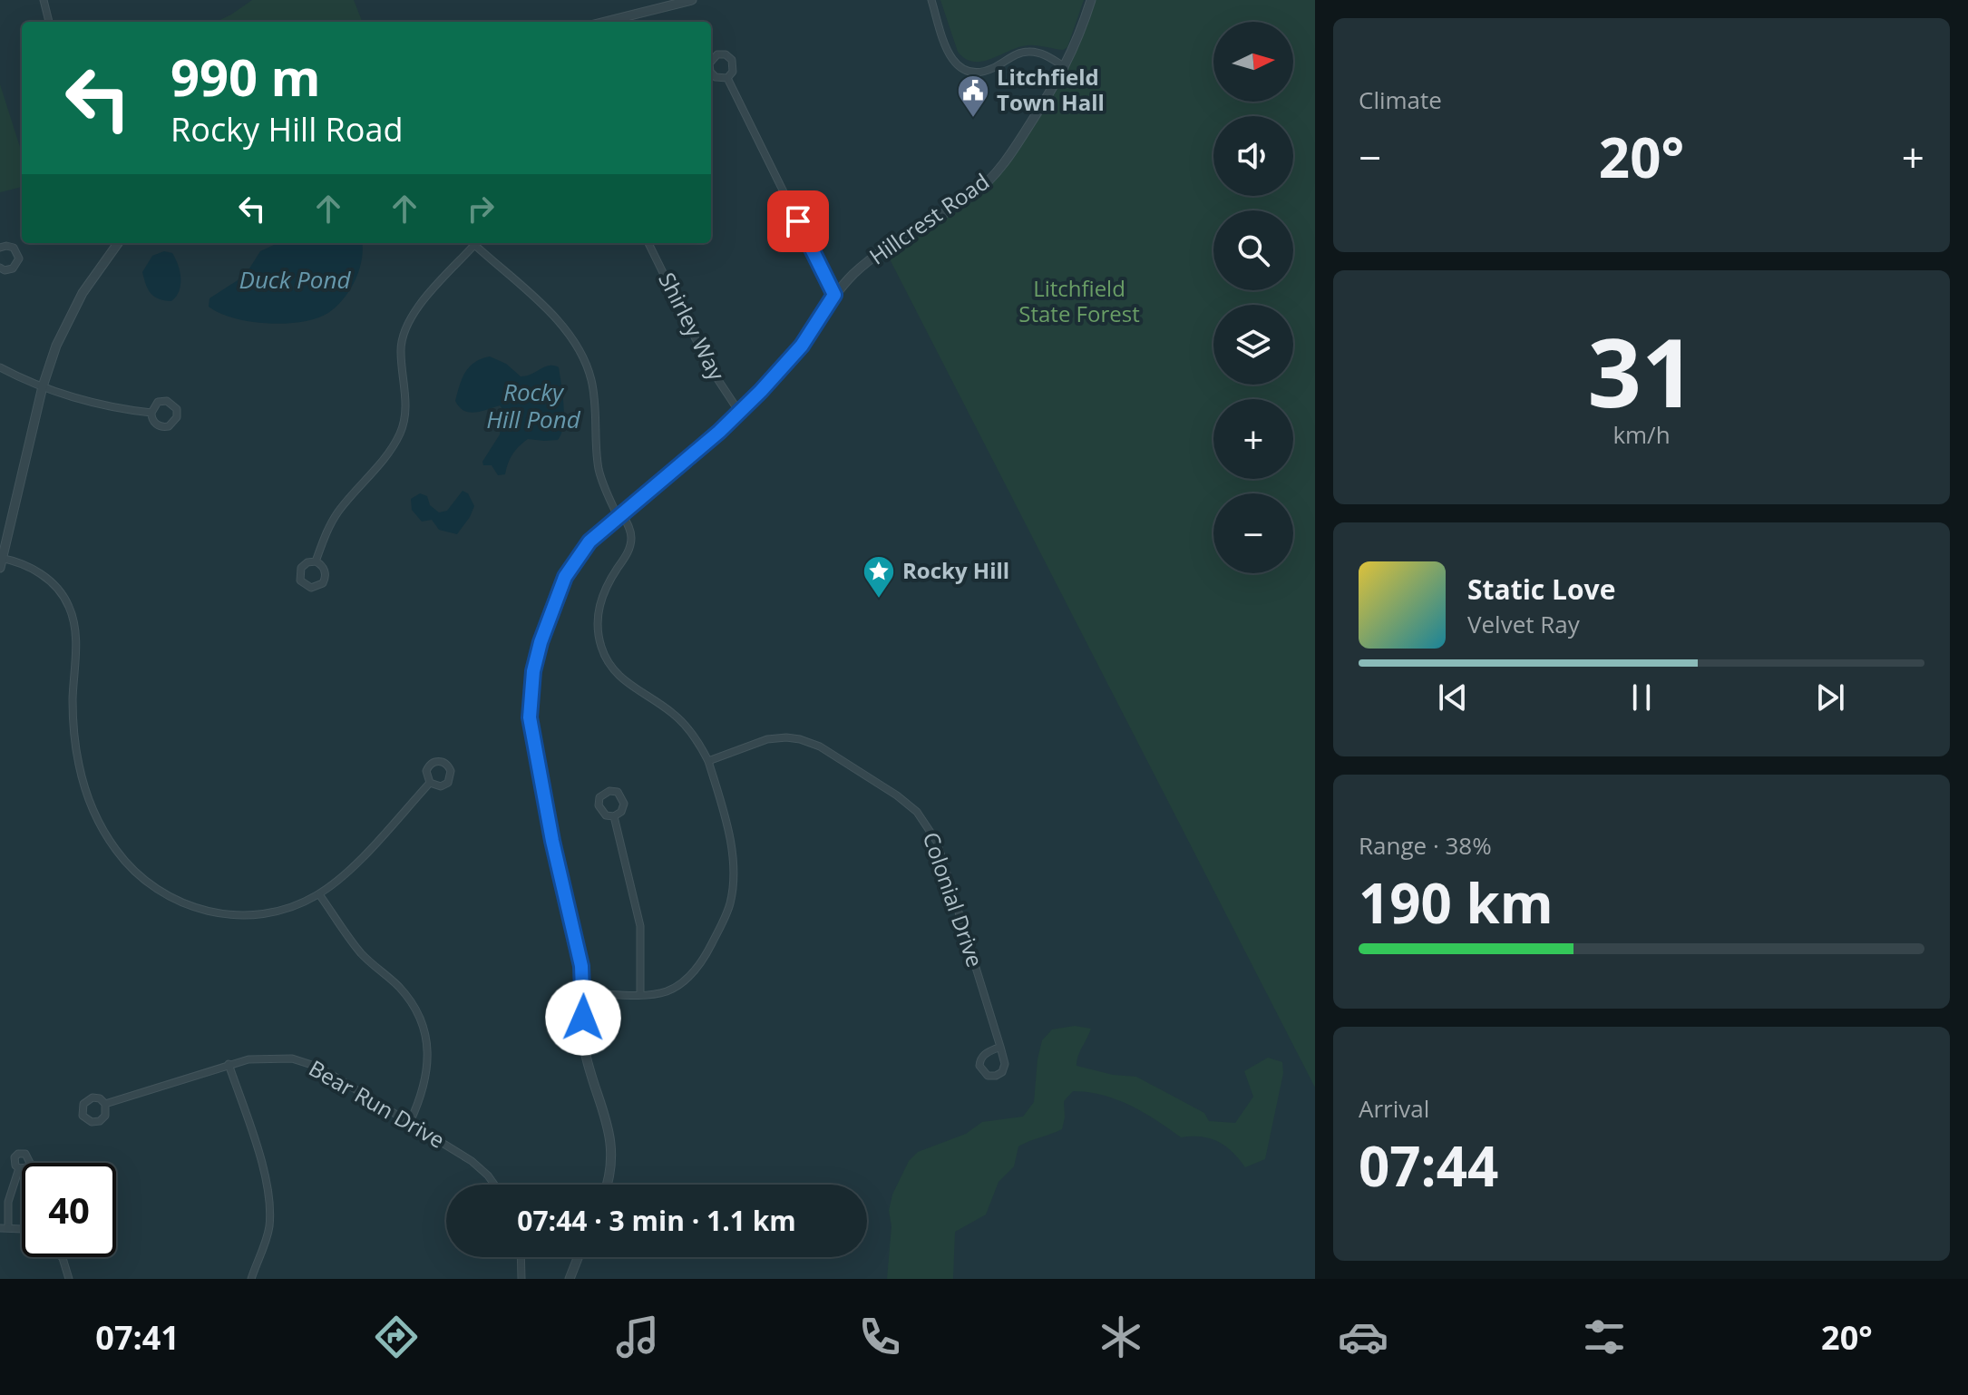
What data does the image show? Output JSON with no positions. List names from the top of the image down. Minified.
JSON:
{"streets":{"street":["Hillcrest Road","Shirley Way","Colonial Drive","Bear Run Drive"]},"crossings":[["Hillcrest Road","Shirley Way"]],"water":["Duck Pond","Rocky Hill Pond"],"parks":["Litchfield State Forest"],"places":{"public building":["Litchfield Town Hall"],"place":["Rocky Hill"]},"north":"right","page":{"tile":["Climate",["31","km/h"],["Range · 38%","190 km"],["Arrival","07:44"]],"map_buttons":["+","−"],"turn":["990 m","Rocky Hill Road"],"heat":["−","20°","+"],"song":["Static Love","Velvet Ray"],"limit":"40","trip":"07:44 · 3 min · 1.1 km","tabs":["07:41","20°"]}}
